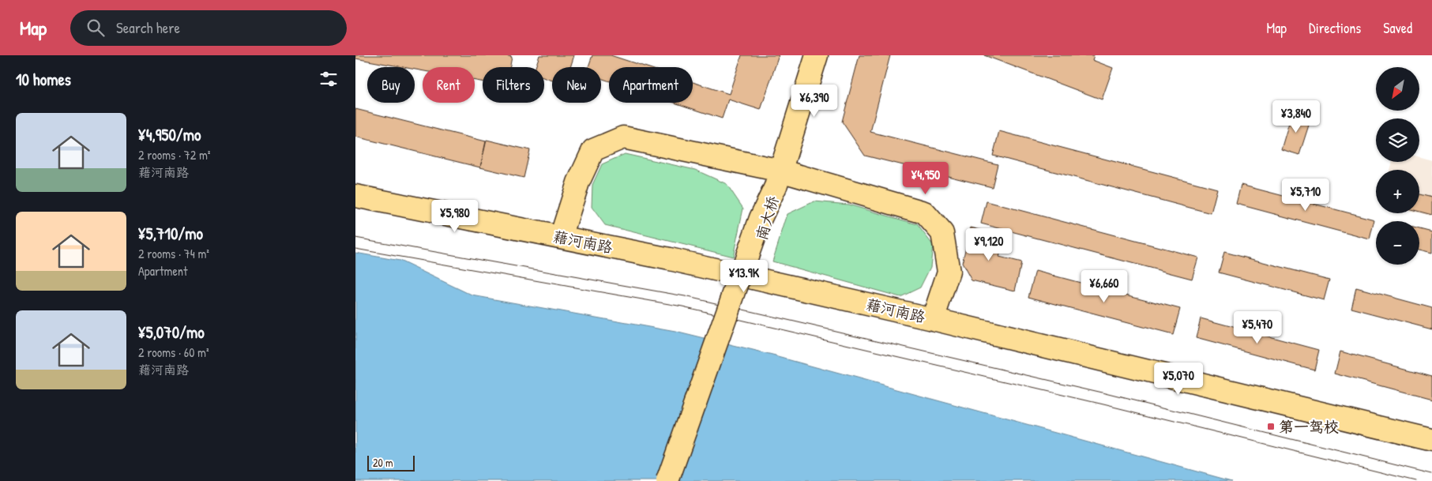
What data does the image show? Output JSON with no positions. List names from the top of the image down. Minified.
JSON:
{"streets":{"main road":["南大桥","藉河南路"]},"places":{"transit":["第一驾校"]},"scale_bar":"20 m","north":"bottom left","page":{"header":"Map","search":"Search here","nav":["Map","Directions","Saved"],"heading":"10 homes","map_buttons":["+","−"],"chip":["Buy","Rent","Filters","New","Apartment"],"price":["¥6,390","¥3,840","¥4,950","¥5,710","¥5,980","¥9,120","¥13.9K","¥6,660","¥5,470","¥5,070"],"list":[{"name":"¥4,950/mo","note":"2 rooms · 72 m² · 藉河南路"},{"name":"¥5,710/mo","note":"2 rooms · 74 m² · Apartment"},{"name":"¥5,070/mo","note":"2 rooms · 60 m² · 藉河南路"}],"scale":"20 m"}}
